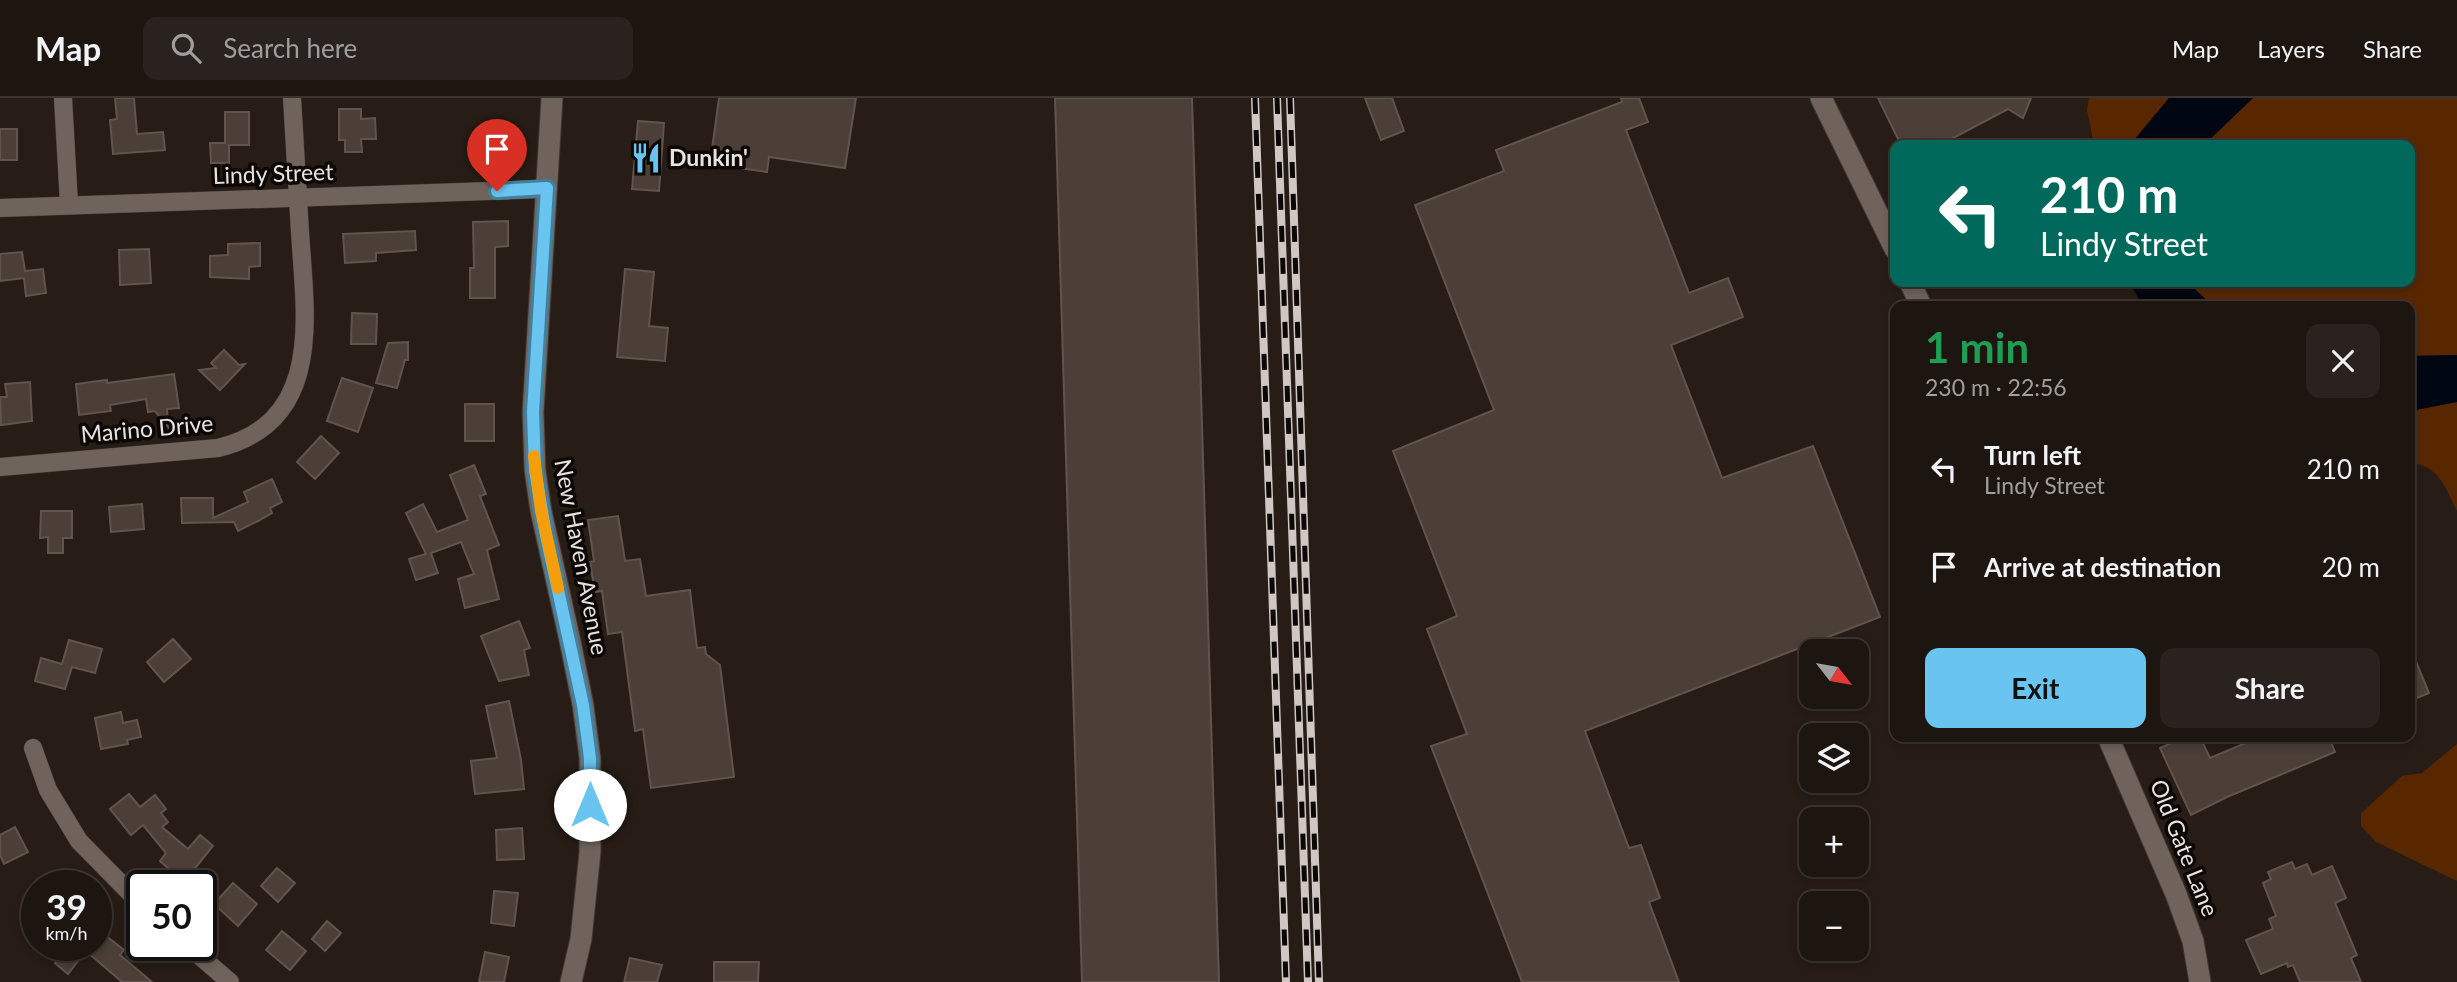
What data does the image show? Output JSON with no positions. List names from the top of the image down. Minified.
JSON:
{"streets":{"main road":["New Haven Avenue","Old Gate Lane"],"street":["Lindy Street","Marino Drive"]},"crossings":[["Lindy Street","Marino Drive"],["Lindy Street","New Haven Avenue"]],"places":{"restaurant":["Dunkin'"]},"north":"bottom right","page":{"header":"Map","search":"Search here","nav":["Map","Layers","Share"],"turn":["210 m","Lindy Street"],"heading":["1 min","230 m · 22:56"],"list":[{"name":"Turn left","note":"Lindy Street","value":"210 m"},{"name":"Arrive at destination","value":"20 m"}],"buttons":["Exit","Share"],"map_buttons":["+","−"],"speed":"39 km/h","limit":"50"}}
